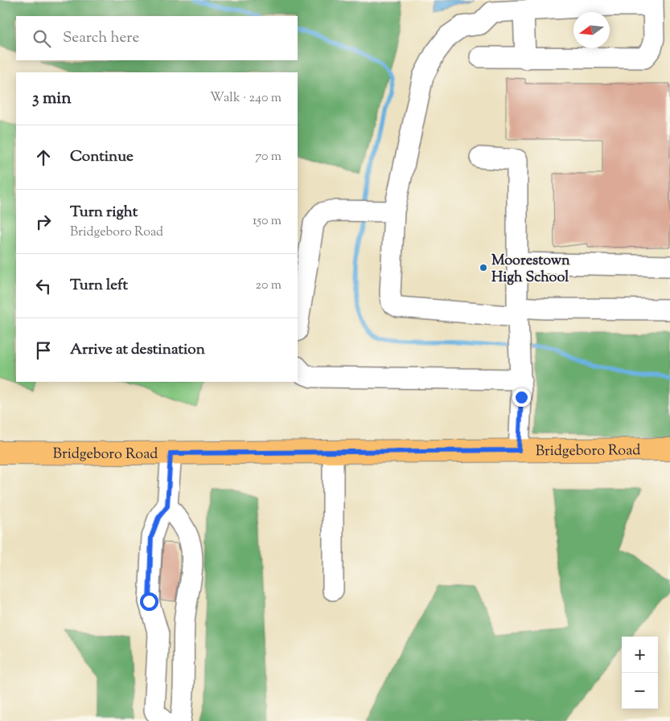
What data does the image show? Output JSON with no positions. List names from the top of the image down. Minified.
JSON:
{"streets":{"main road":["Bridgeboro Road"]},"places":["Moorestown High School"],"north":"left","page":{"search":"Search here","heading":["3 min","Walk · 240 m"],"list":[["Continue","70 m"],["Turn right","Bridgeboro Road","150 m"],["Turn left","20 m"],"Arrive at destination"],"map_buttons":["+","−"]}}
